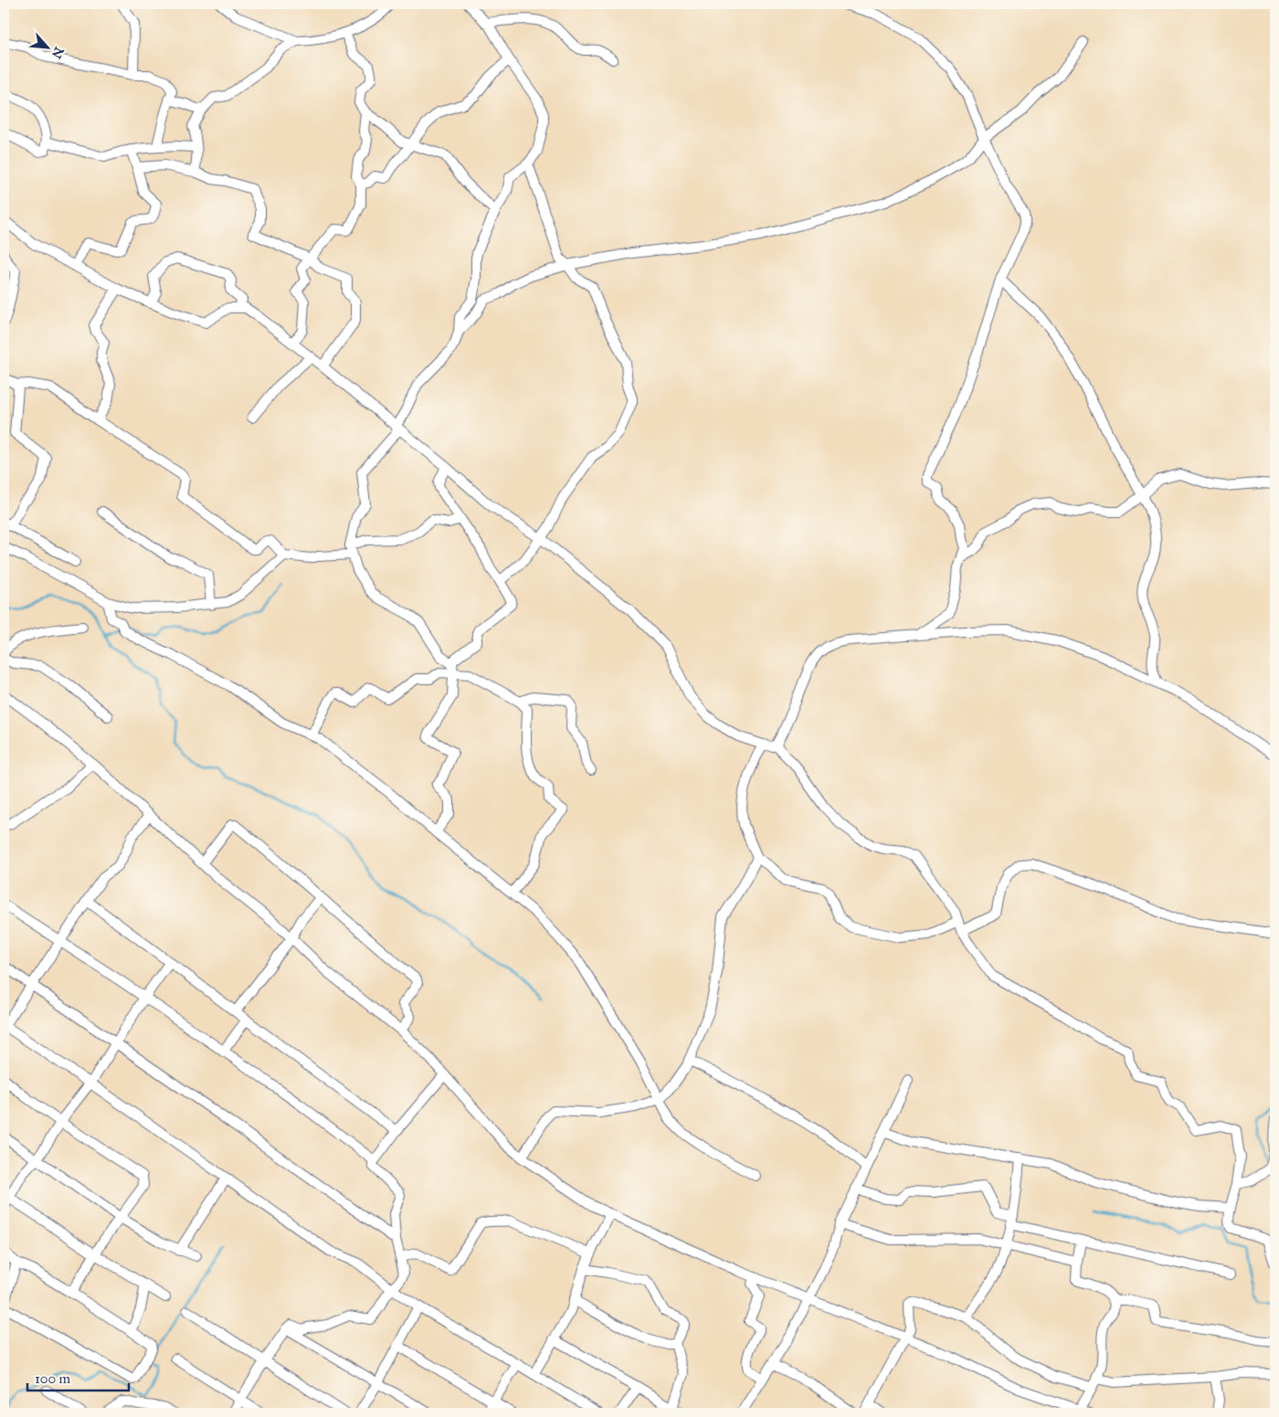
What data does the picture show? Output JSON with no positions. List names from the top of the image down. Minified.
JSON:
{"scale_bar":"100 m","north":"bottom right"}
